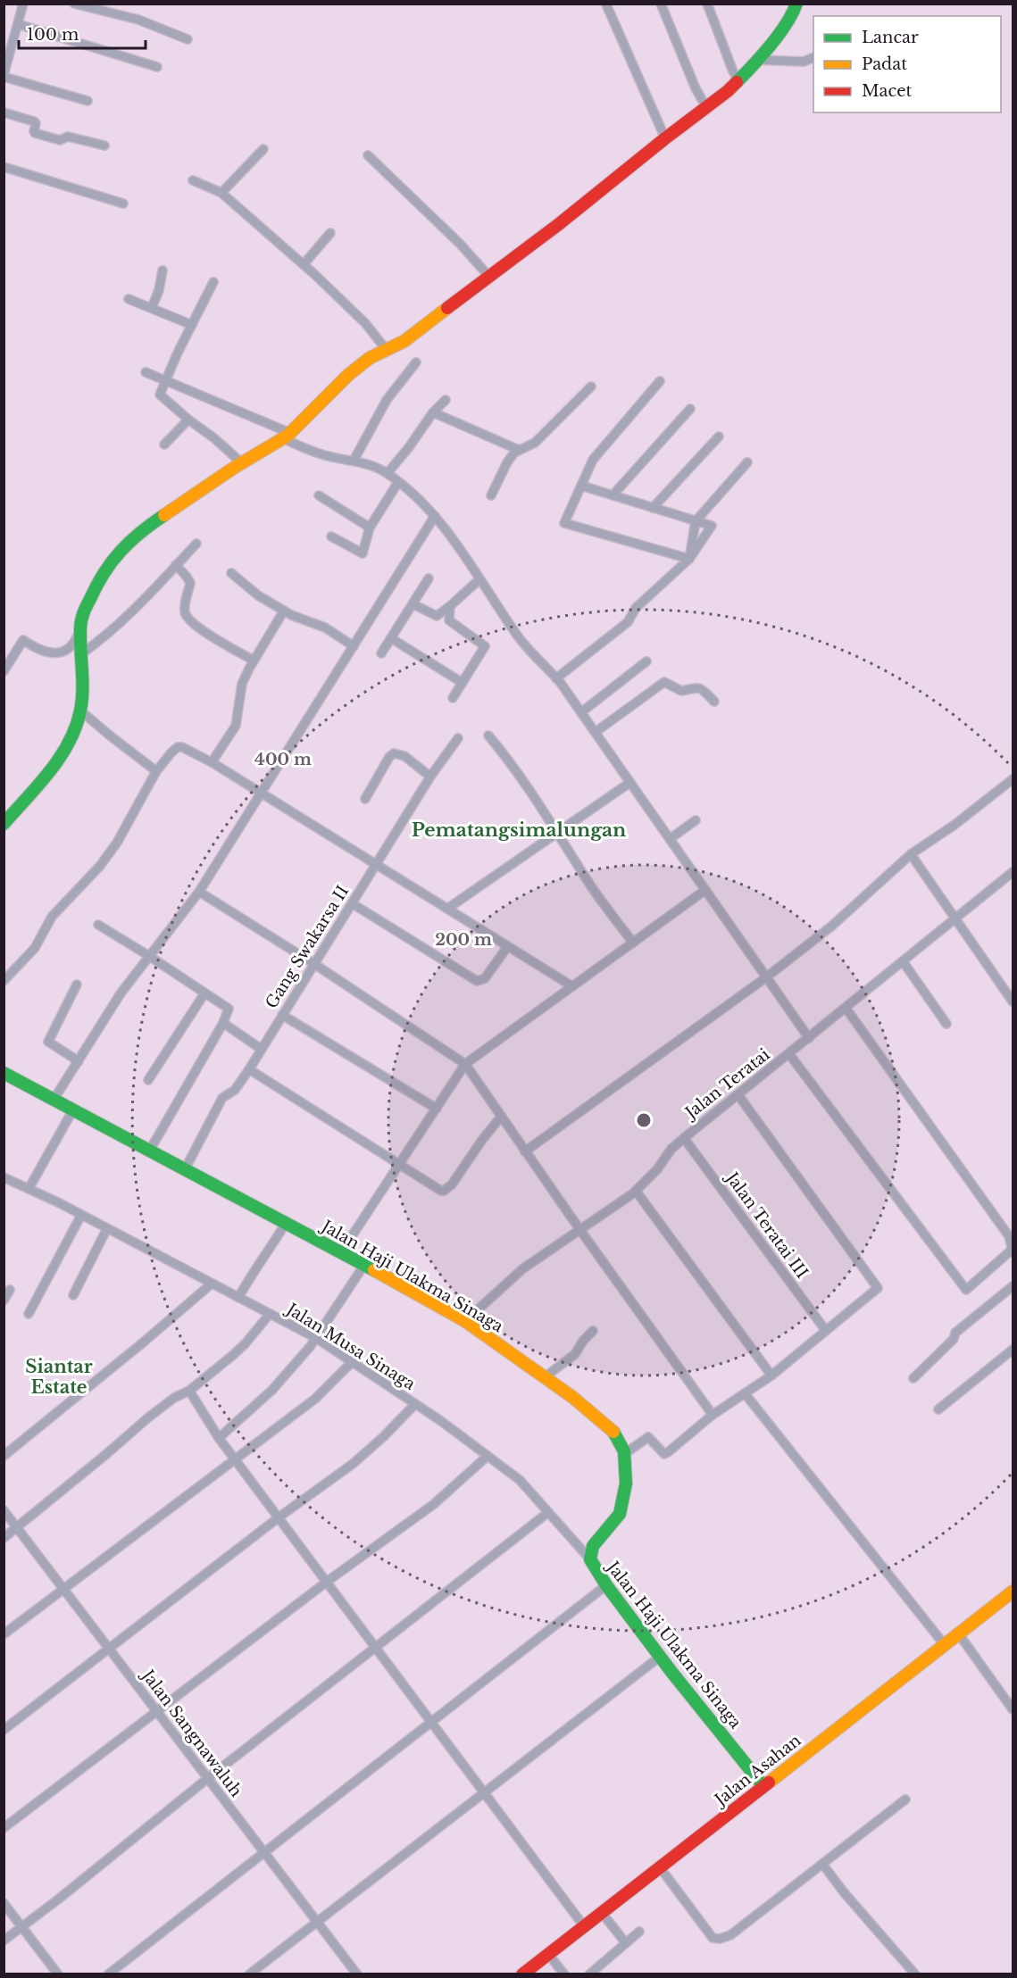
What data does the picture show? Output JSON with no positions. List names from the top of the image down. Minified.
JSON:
{"streets":{"main road":["Jalan Haji Ulakma Sinaga","Jalan Asahan"],"street":["Gang Swakarsa II","Jalan Teratai","Jalan Teratai III","Jalan Musa Sinaga","Jalan Sangnawaluh"]},"crossings":[["Gang Swakarsa II","Jalan Haji Ulakma Sinaga"],["Jalan Teratai","Jalan Teratai III"],["Jalan Teratai","Jalan Haji Ulakma Sinaga"],["Jalan Haji Ulakma Sinaga","Jalan Musa Sinaga"],["Jalan Haji Ulakma Sinaga","Jalan Asahan"]],"districts":["Pematangsimalungan","Siantar Estate"],"legend":["Lancar","Padat","Macet"],"scale_bar":"100 m","rings":["400 m","200 m"]}
